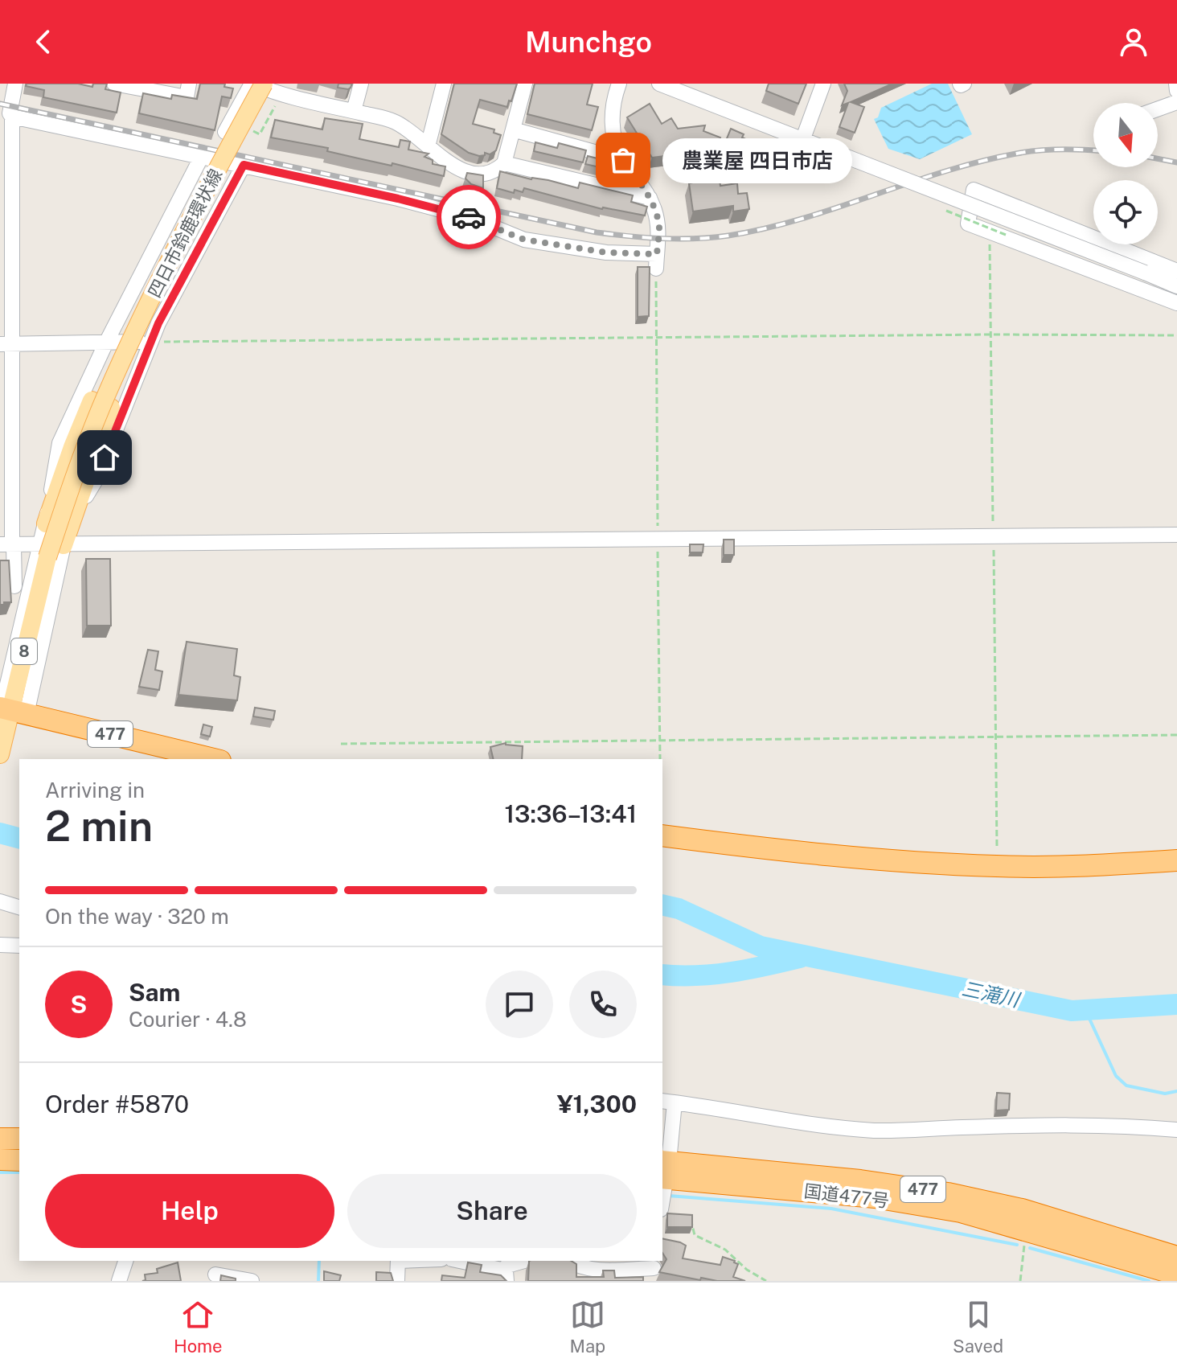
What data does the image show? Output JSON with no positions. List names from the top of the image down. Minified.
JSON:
{"streets":{"highway":["477","国道477号"],"main road":["四日市鈴鹿環状線","8"]},"crossings":[["四日市鈴鹿環状線","8"],["四日市鈴鹿環状線","477"]],"water":["三滝川"],"places":["農業屋 四日市店"],"north":"bottom","page":{"header":"Munchgo","bubble":"農業屋 四日市店","heading":["2 min","Arriving in","13:36–13:41"],"panel":["Sam","Courier · 4.8","Order #5870","¥1,300"],"bar":"On the way · 320 m","round":"S","buttons":["Help","Share"],"tabs":["Home","Map","Saved"]}}
